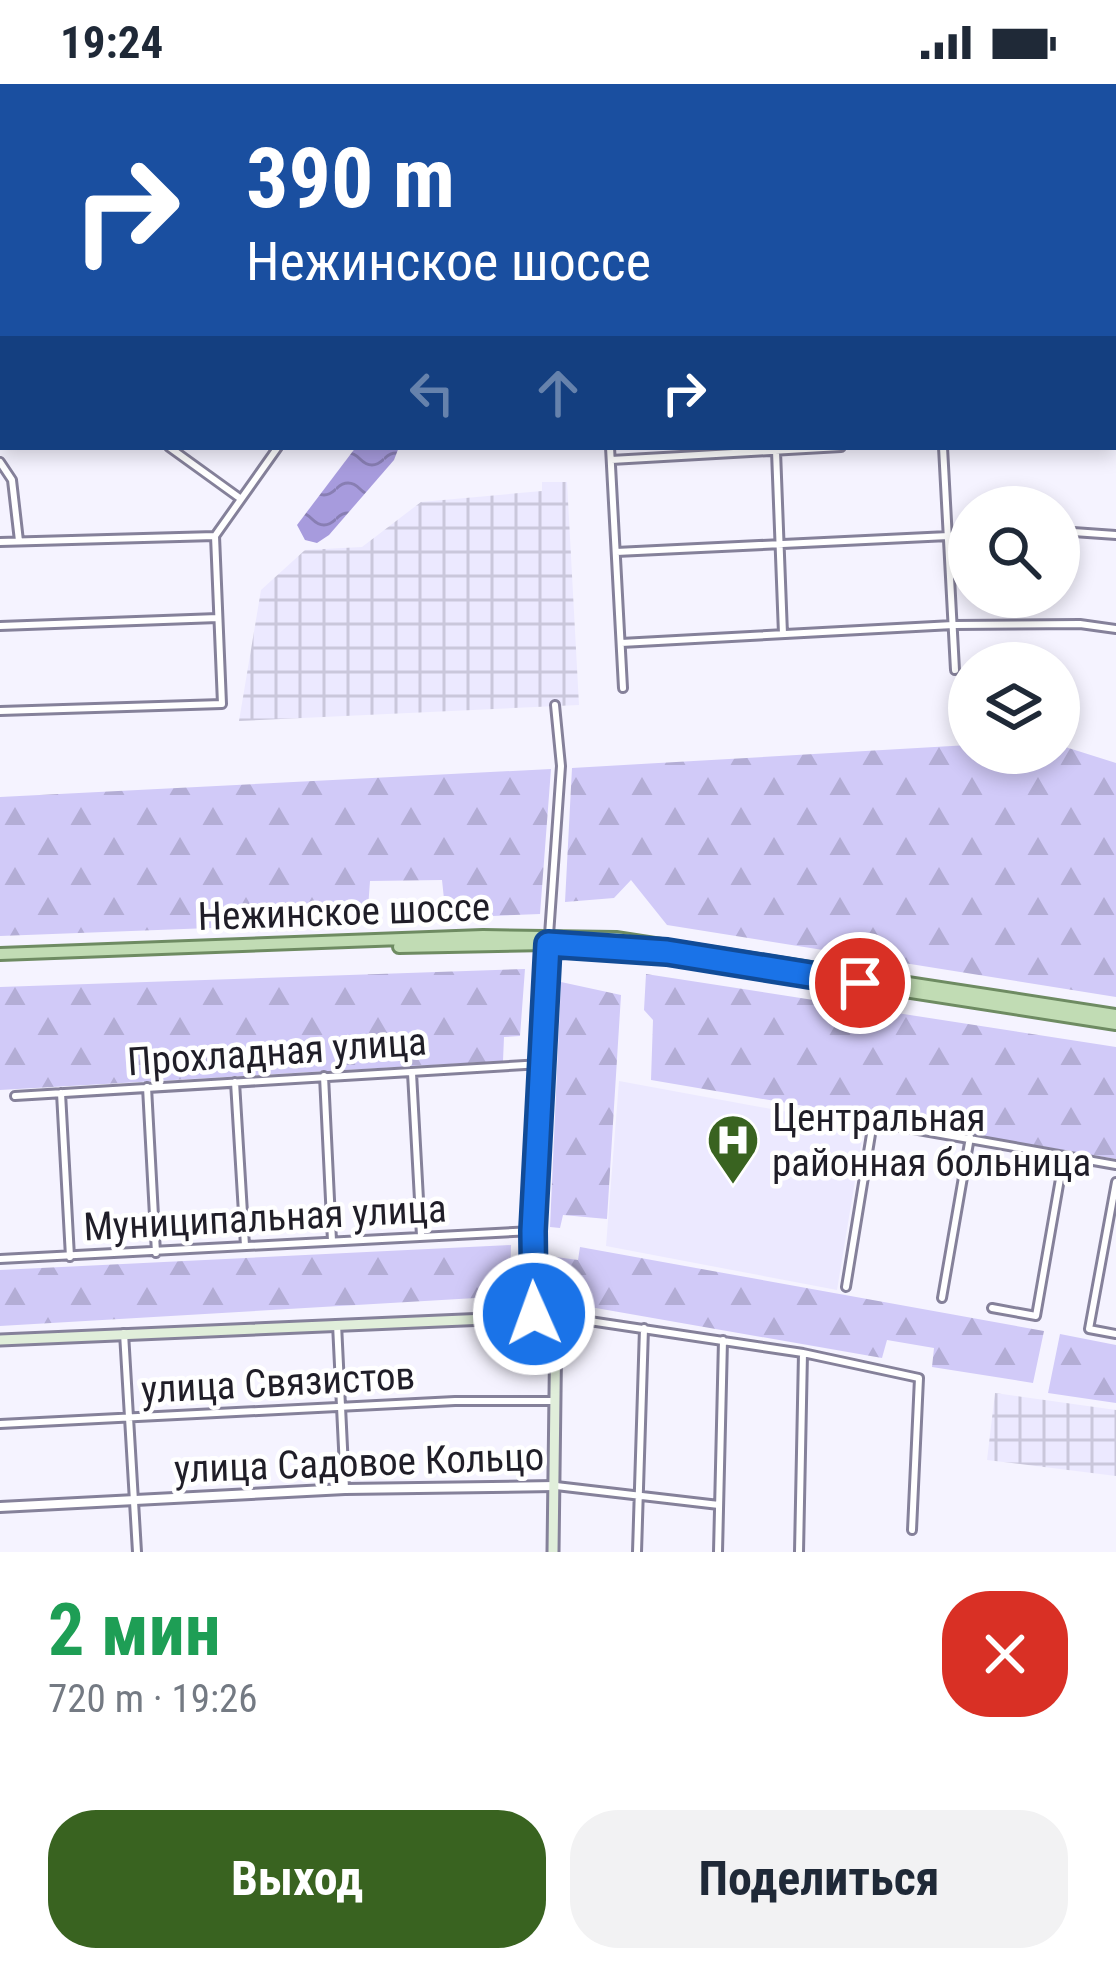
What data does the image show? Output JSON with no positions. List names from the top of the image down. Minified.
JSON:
{"streets":{"main road":["Нежинское шоссе"],"street":["Прохладная улица","Муниципальная улица","улица Связистов","улица Садовое Кольцо"]},"places":{"hospital":["Центральная районная больница"]},"page":{"status":"19:24","turn":["390 m","Нежинское шоссе"],"heading":["2 мин","720 m · 19:26"],"buttons":["Выход","Поделиться"]}}
